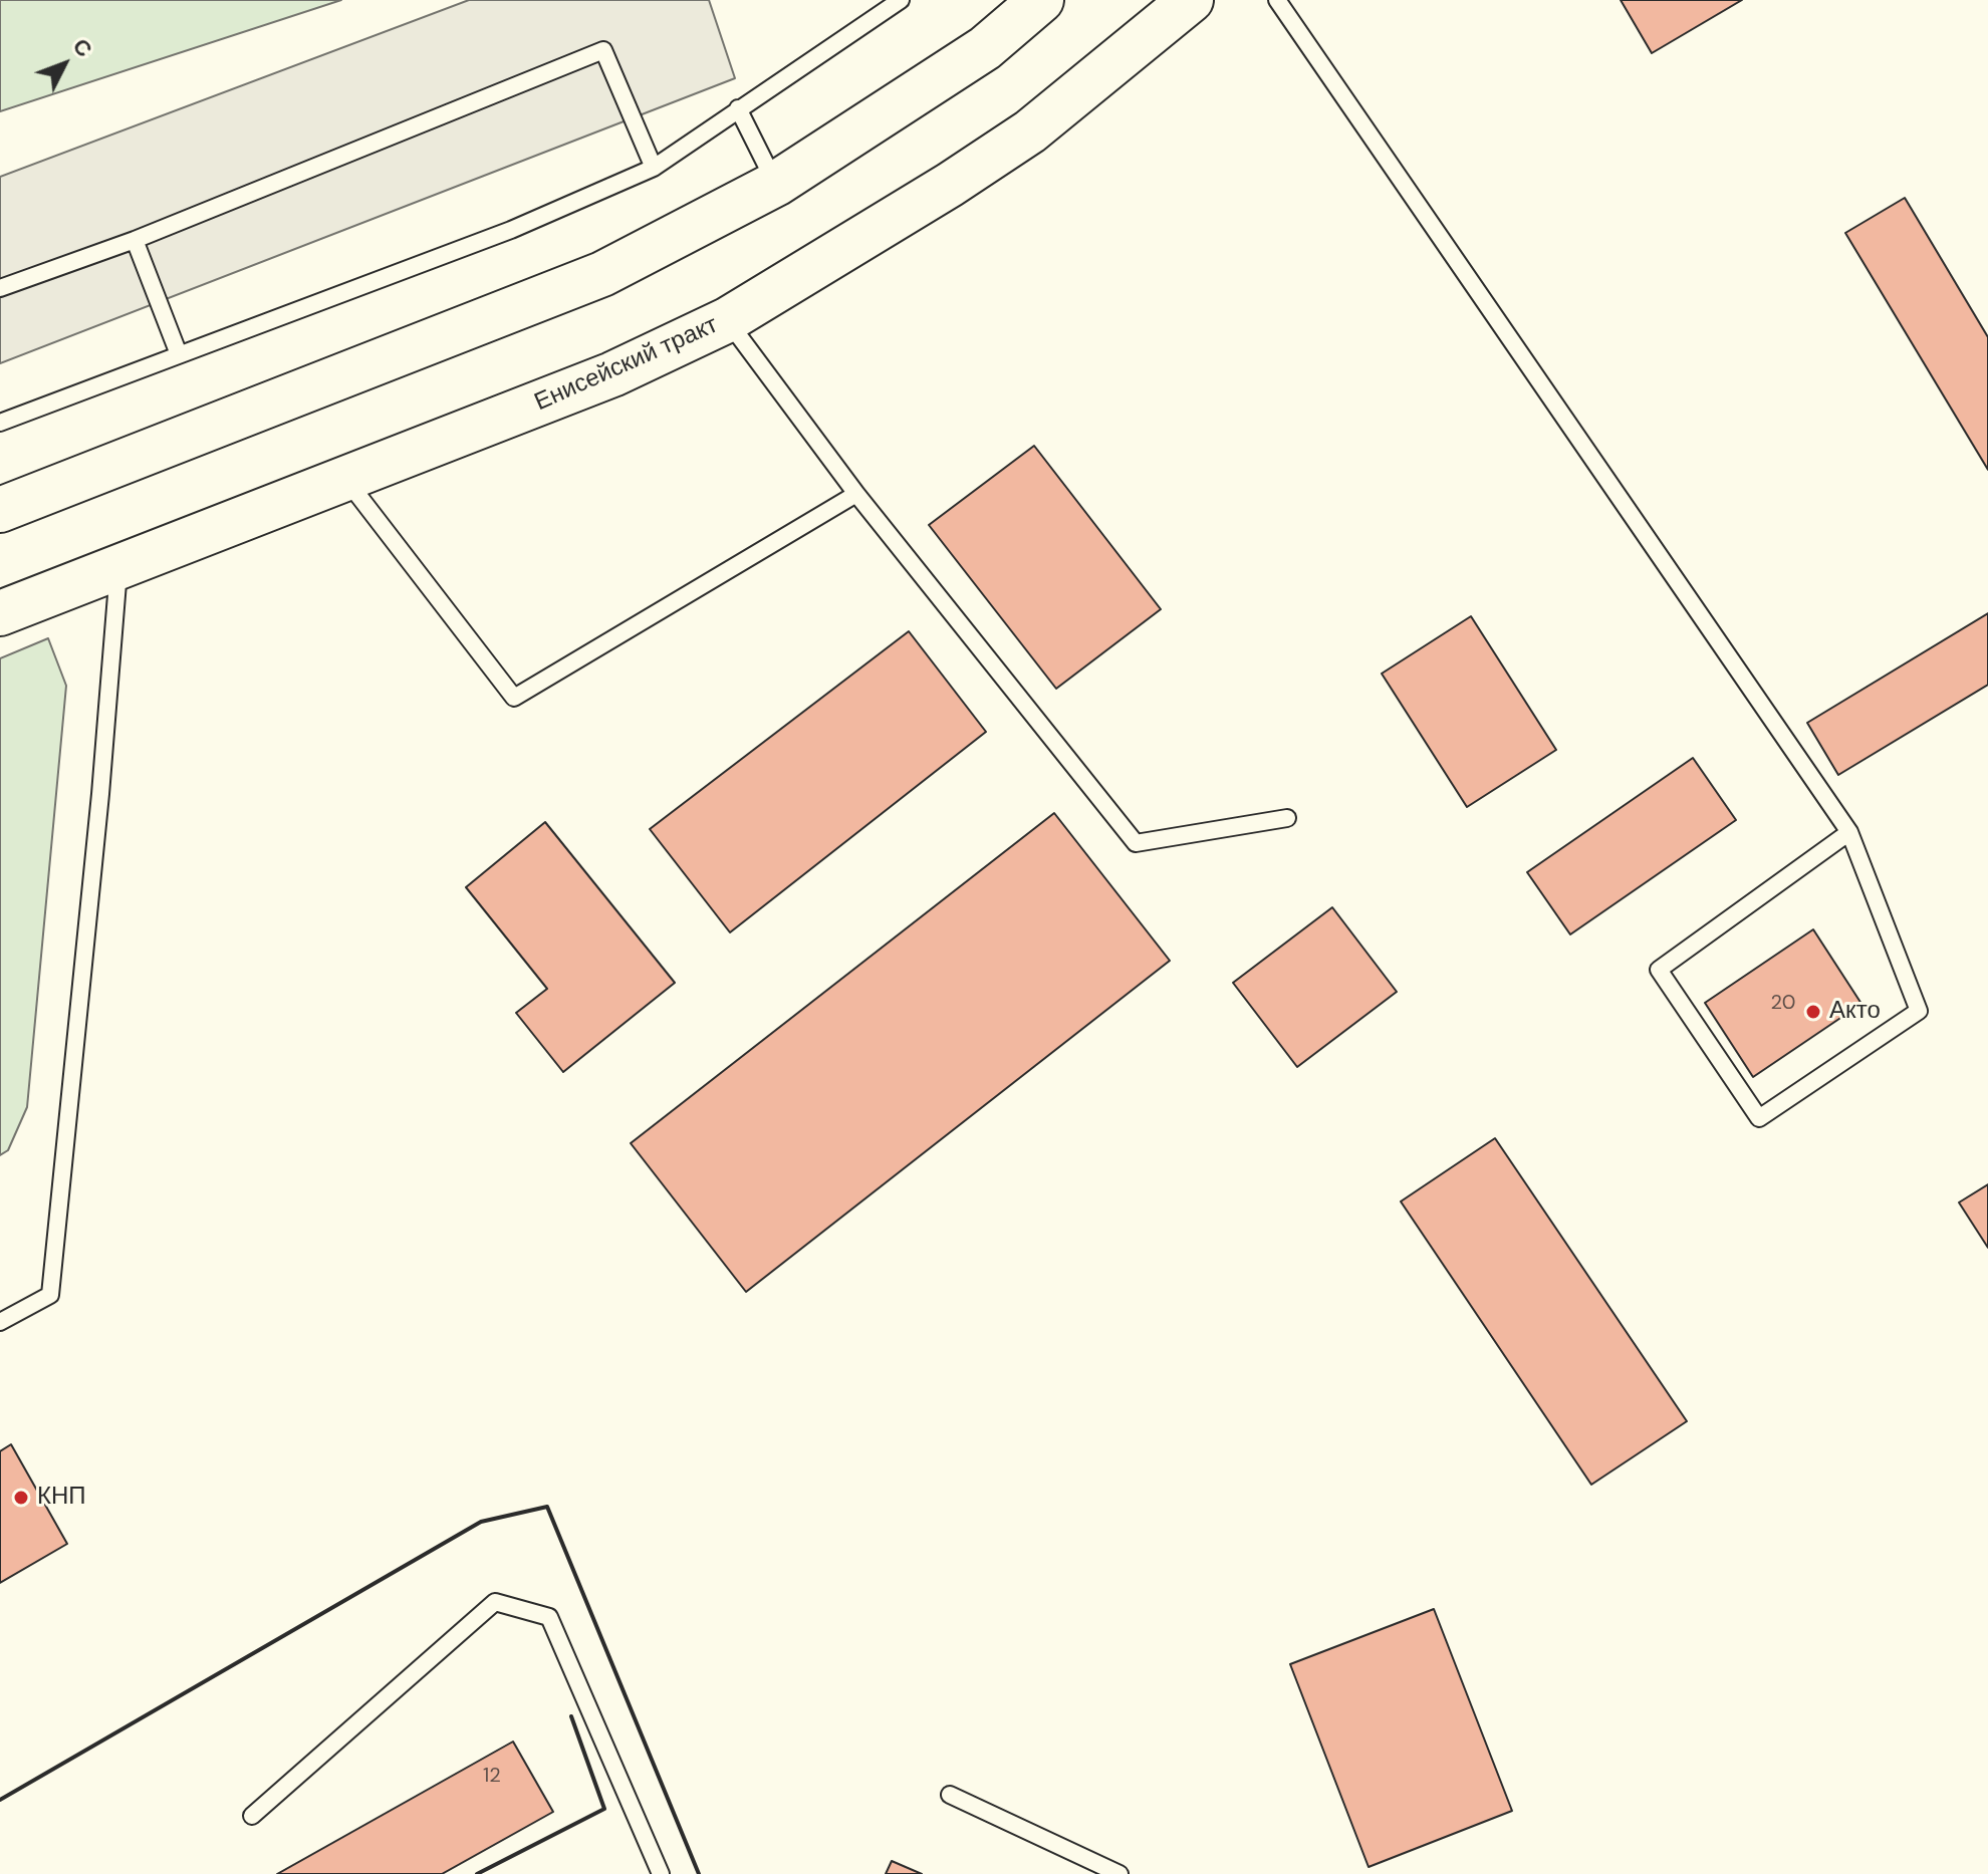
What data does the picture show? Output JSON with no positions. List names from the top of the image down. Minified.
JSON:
{"streets":{"main road":["Енисейский тракт"]},"places":["Акто","КНП"],"house_numbers":["20","12"],"north":"top right"}
